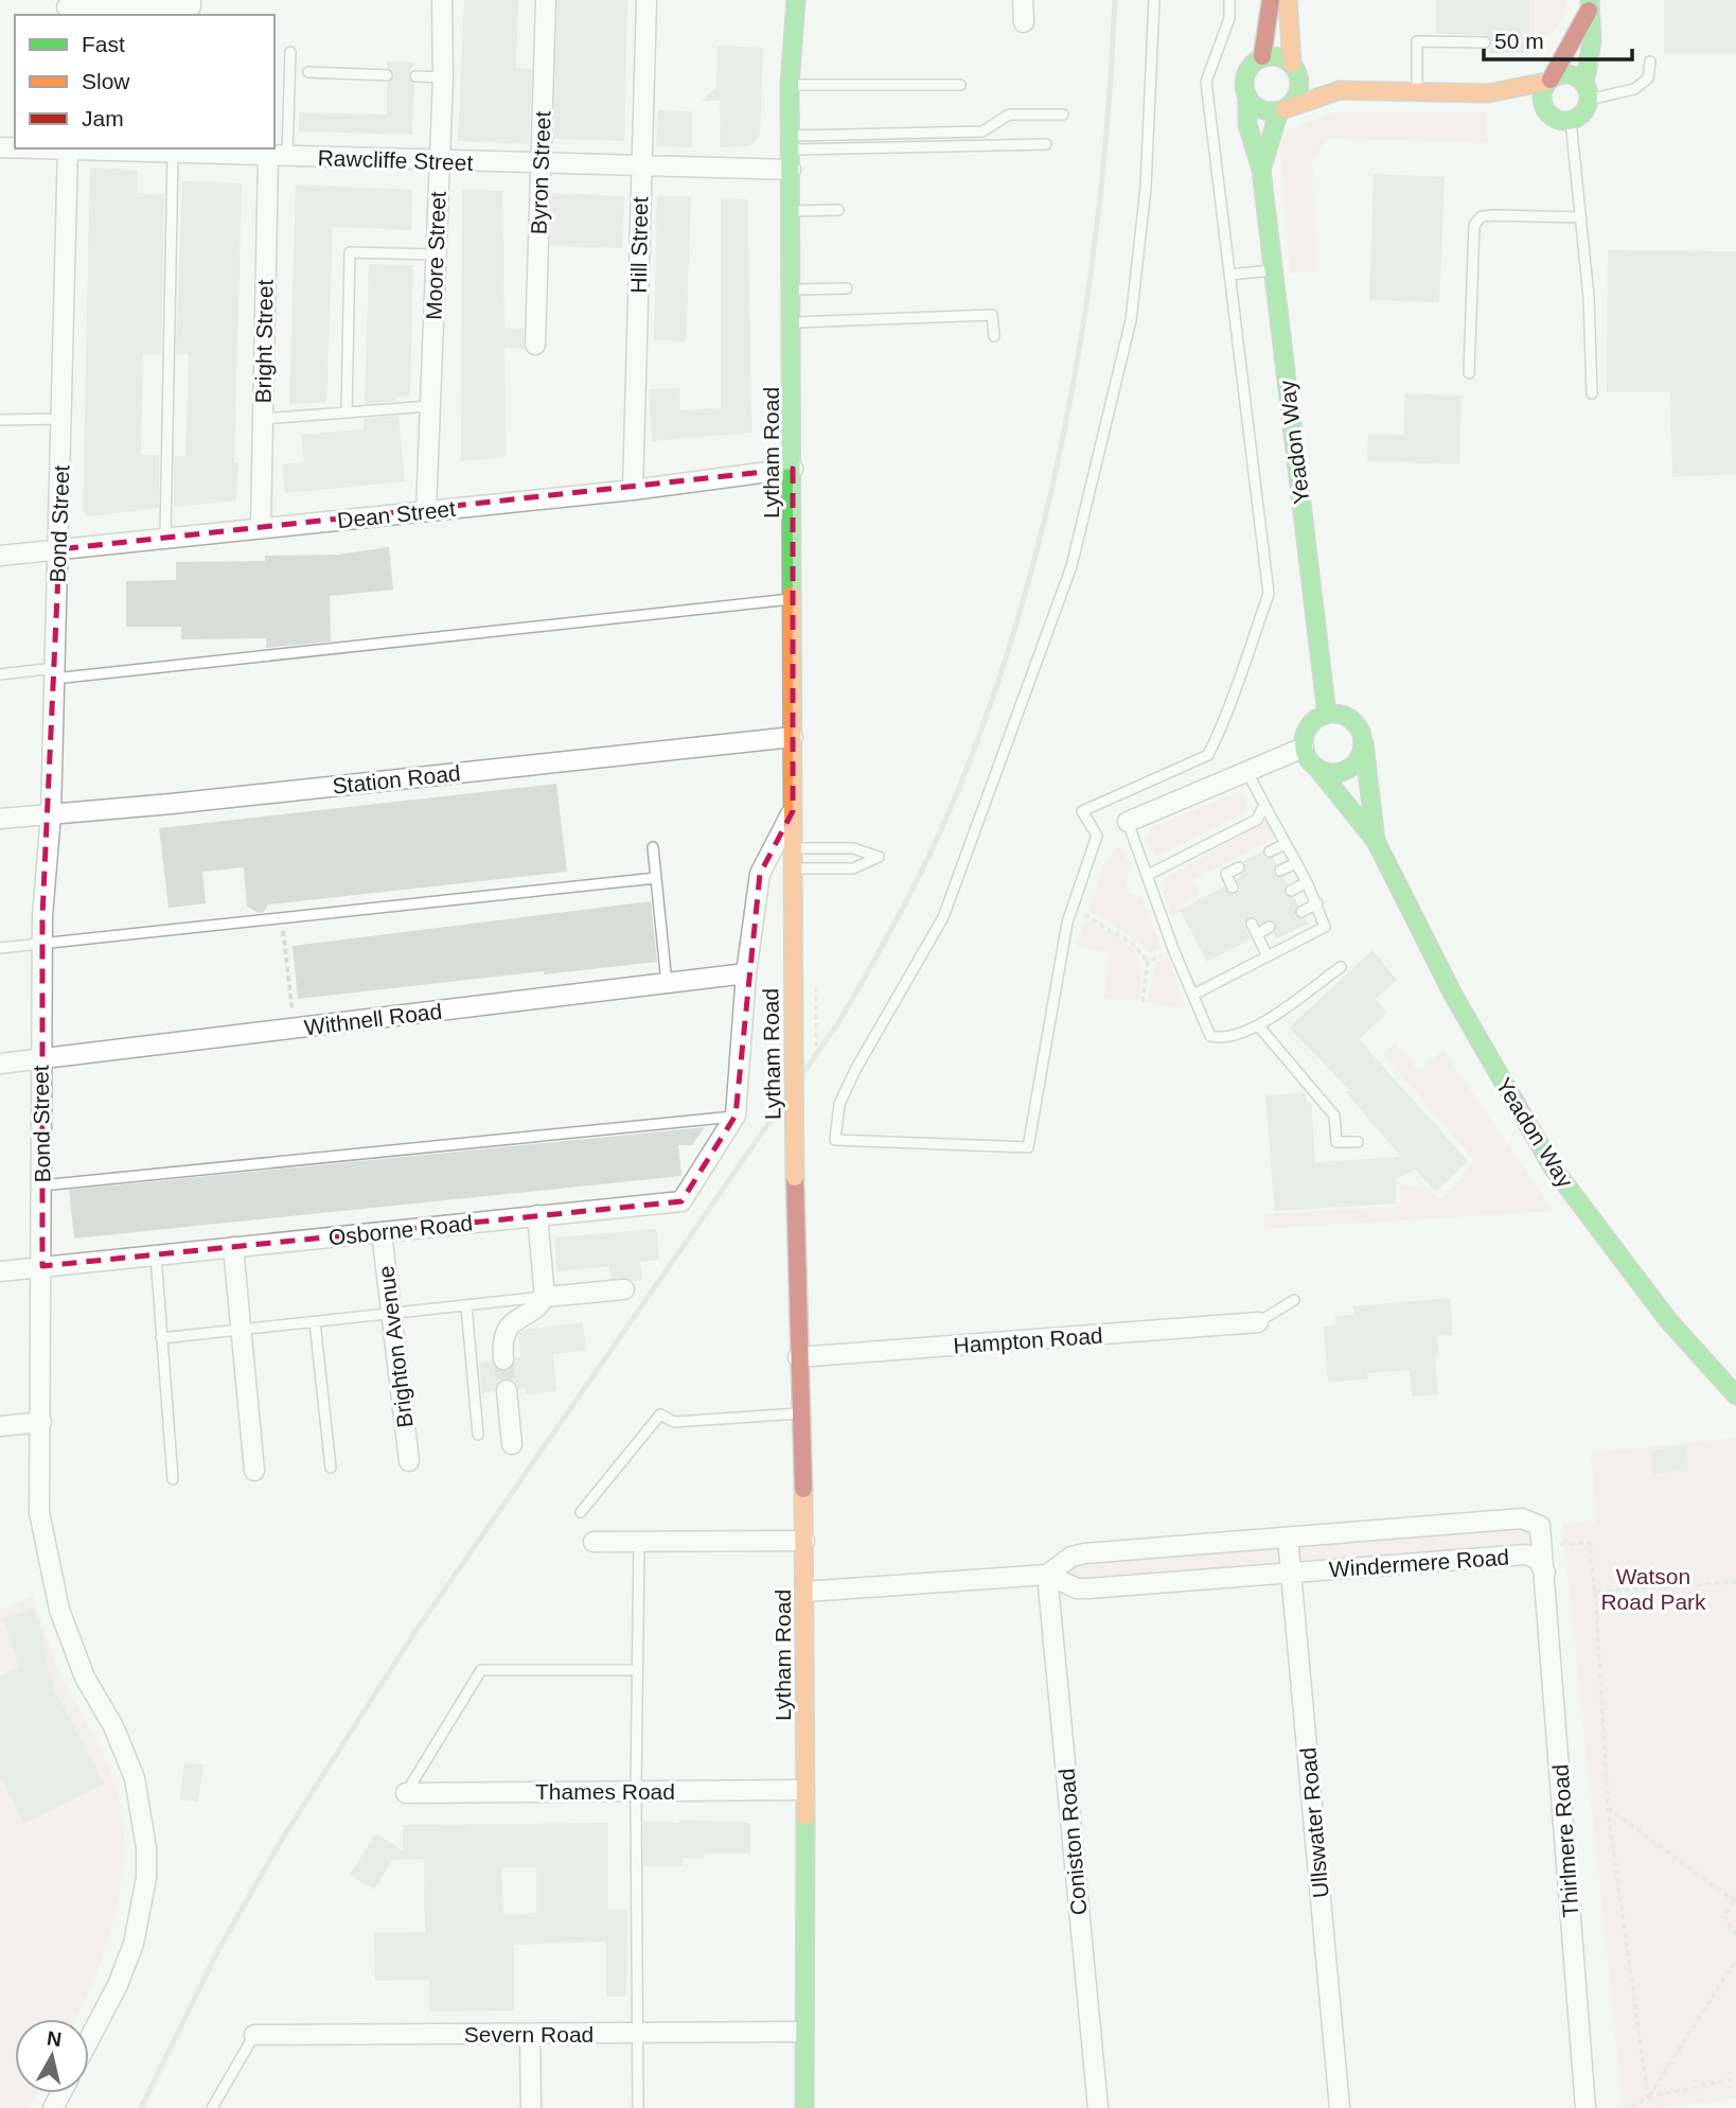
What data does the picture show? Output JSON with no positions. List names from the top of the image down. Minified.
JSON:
{"streets":{"street":["Rawcliffe Street","Byron Street","Hill Street","Moore Street","Bright Street","Yeadon Way","Lytham Road","Dean Street","Bond Street","Station Road","Withnell Road","Osborne Road","Hampton Road","Brighton Avenue","Windermere Road","Thames Road","Ullswater Road","Thirlmere Road","Coniston Road","Severn Road"]},"crossings":[["Rawcliffe Street","Byron Street"],["Rawcliffe Street","Hill Street"],["Rawcliffe Street","Moore Street"],["Rawcliffe Street","Bright Street"],["Rawcliffe Street","Lytham Road"],["Rawcliffe Street","Bond Street"],["Hill Street","Dean Street"],["Moore Street","Dean Street"],["Bright Street","Dean Street"],["Lytham Road","Dean Street"],["Lytham Road","Station Road"],["Lytham Road","Osborne Road"],["Lytham Road","Hampton Road"],["Lytham Road","Windermere Road"],["Lytham Road","Thames Road"],["Lytham Road","Severn Road"],["Dean Street","Bond Street"],["Bond Street","Station Road"],["Bond Street","Withnell Road"],["Bond Street","Osborne Road"],["Withnell Road","Osborne Road"],["Osborne Road","Brighton Avenue"],["Windermere Road","Ullswater Road"],["Windermere Road","Thirlmere Road"],["Windermere Road","Coniston Road"]],"parks":["Watson Road Park"],"legend":["Fast","Slow","Jam"],"scale_bar":"50 m","north":"top"}
